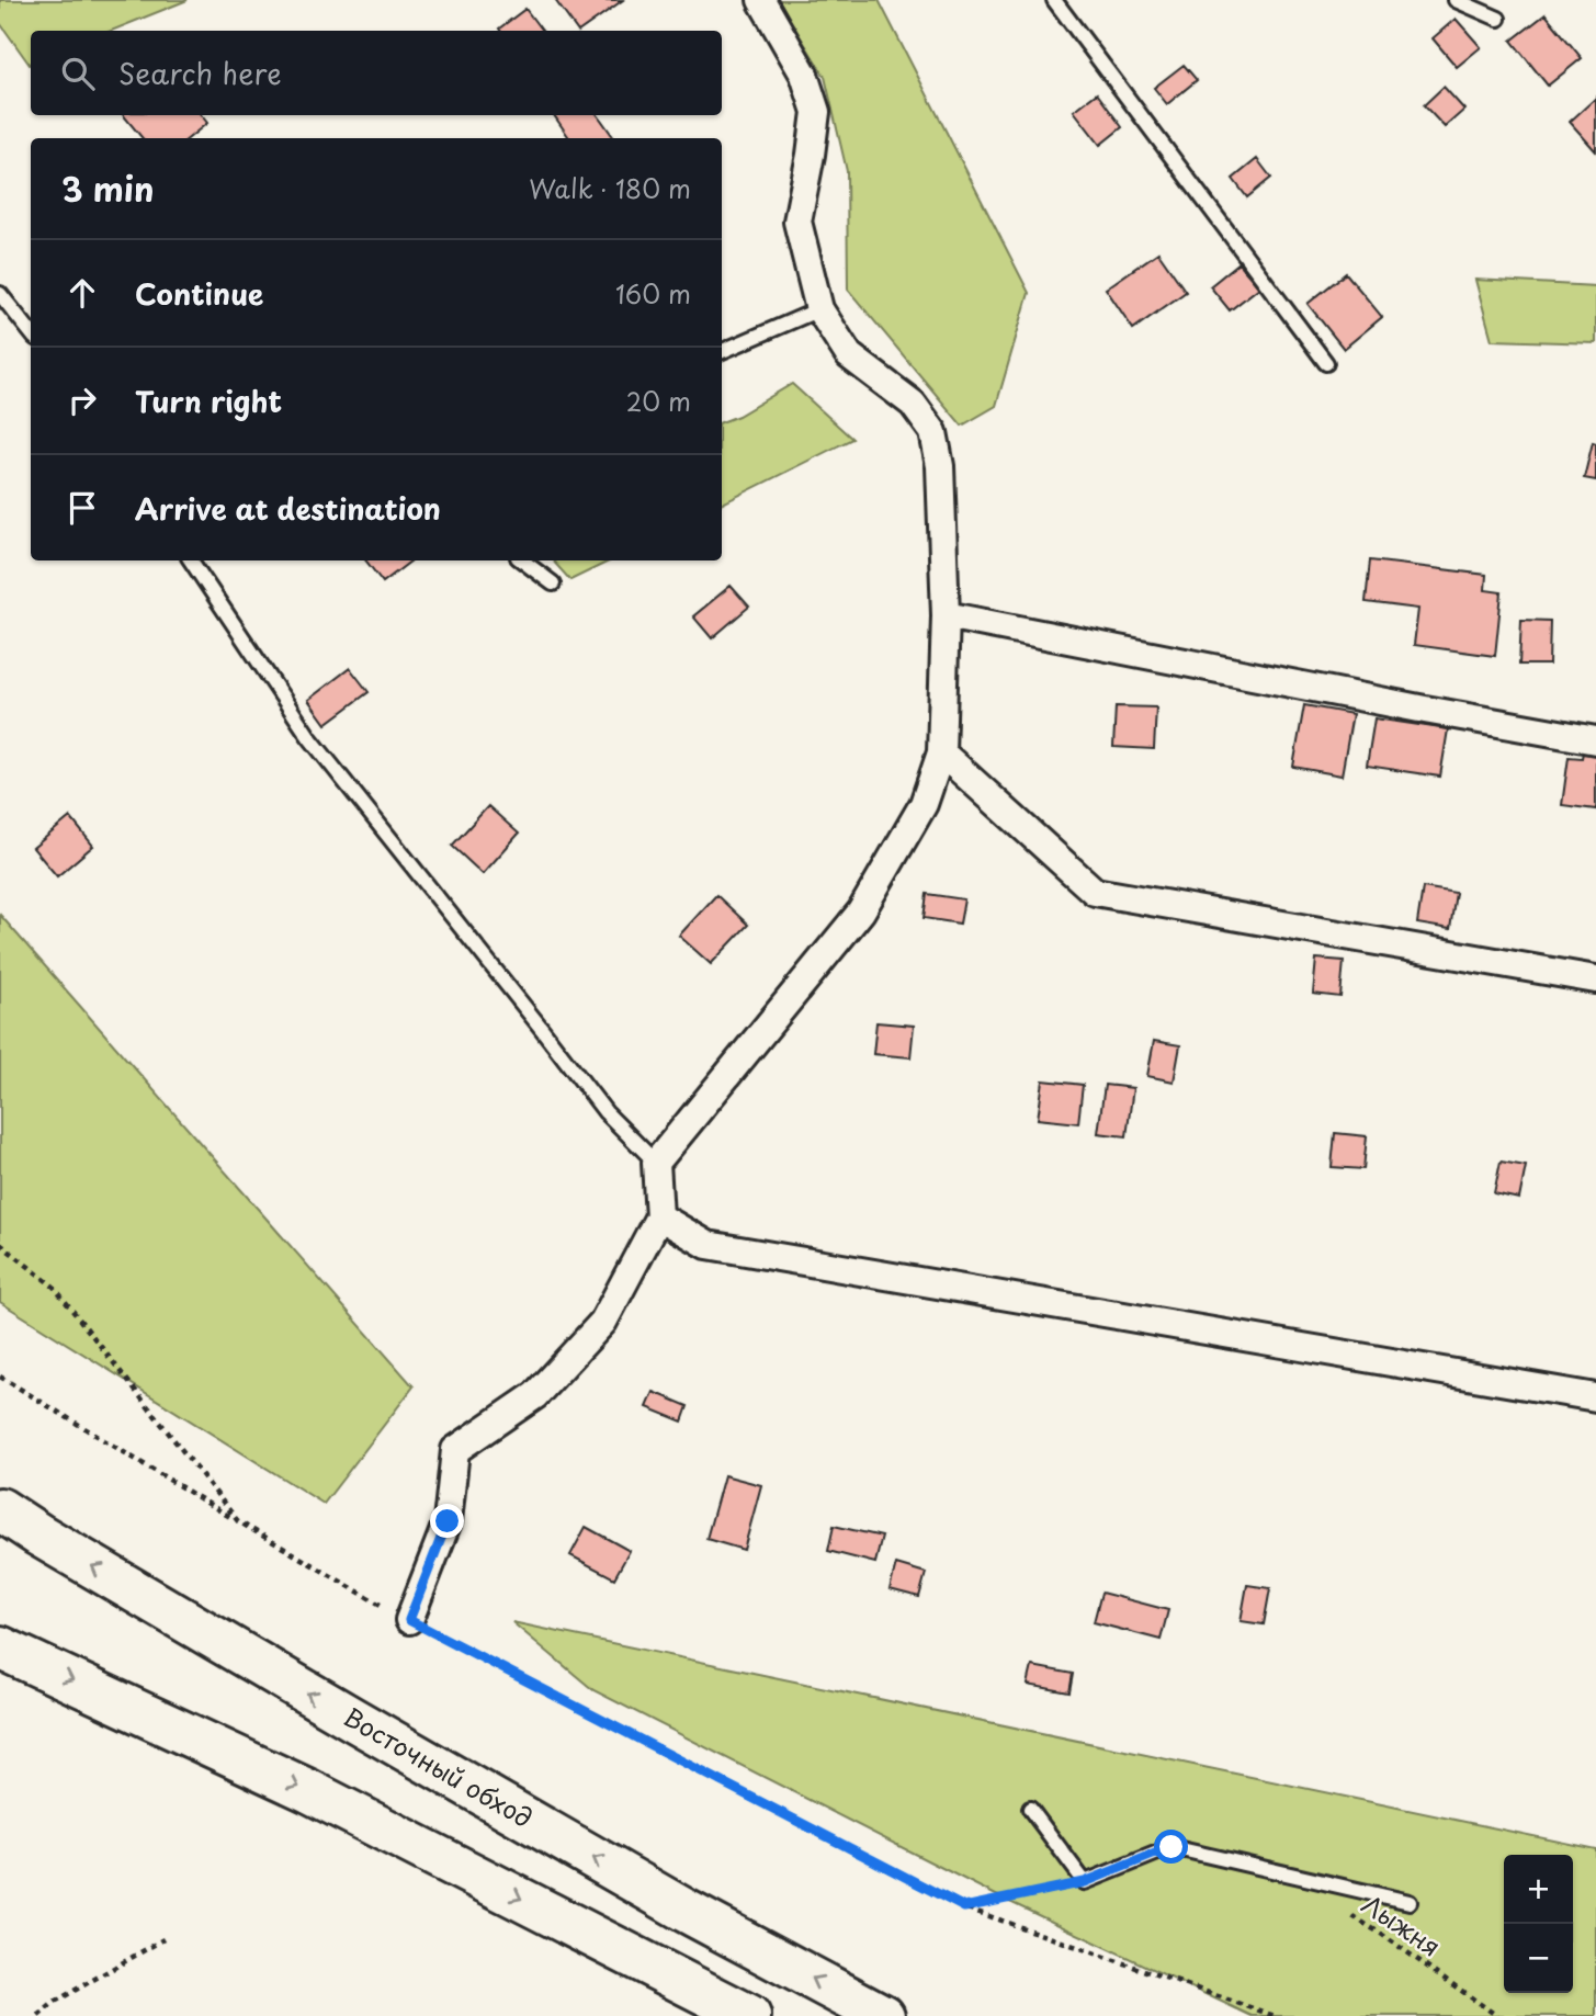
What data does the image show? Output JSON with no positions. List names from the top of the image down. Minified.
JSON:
{"streets":{"highway":["Восточный обход"],"path":["Лыжня"]},"page":{"search":"Search here","heading":["3 min","Walk · 180 m"],"list":[["Continue","160 m"],["Turn right","20 m"],"Arrive at destination"],"map_buttons":["+","−"]}}
